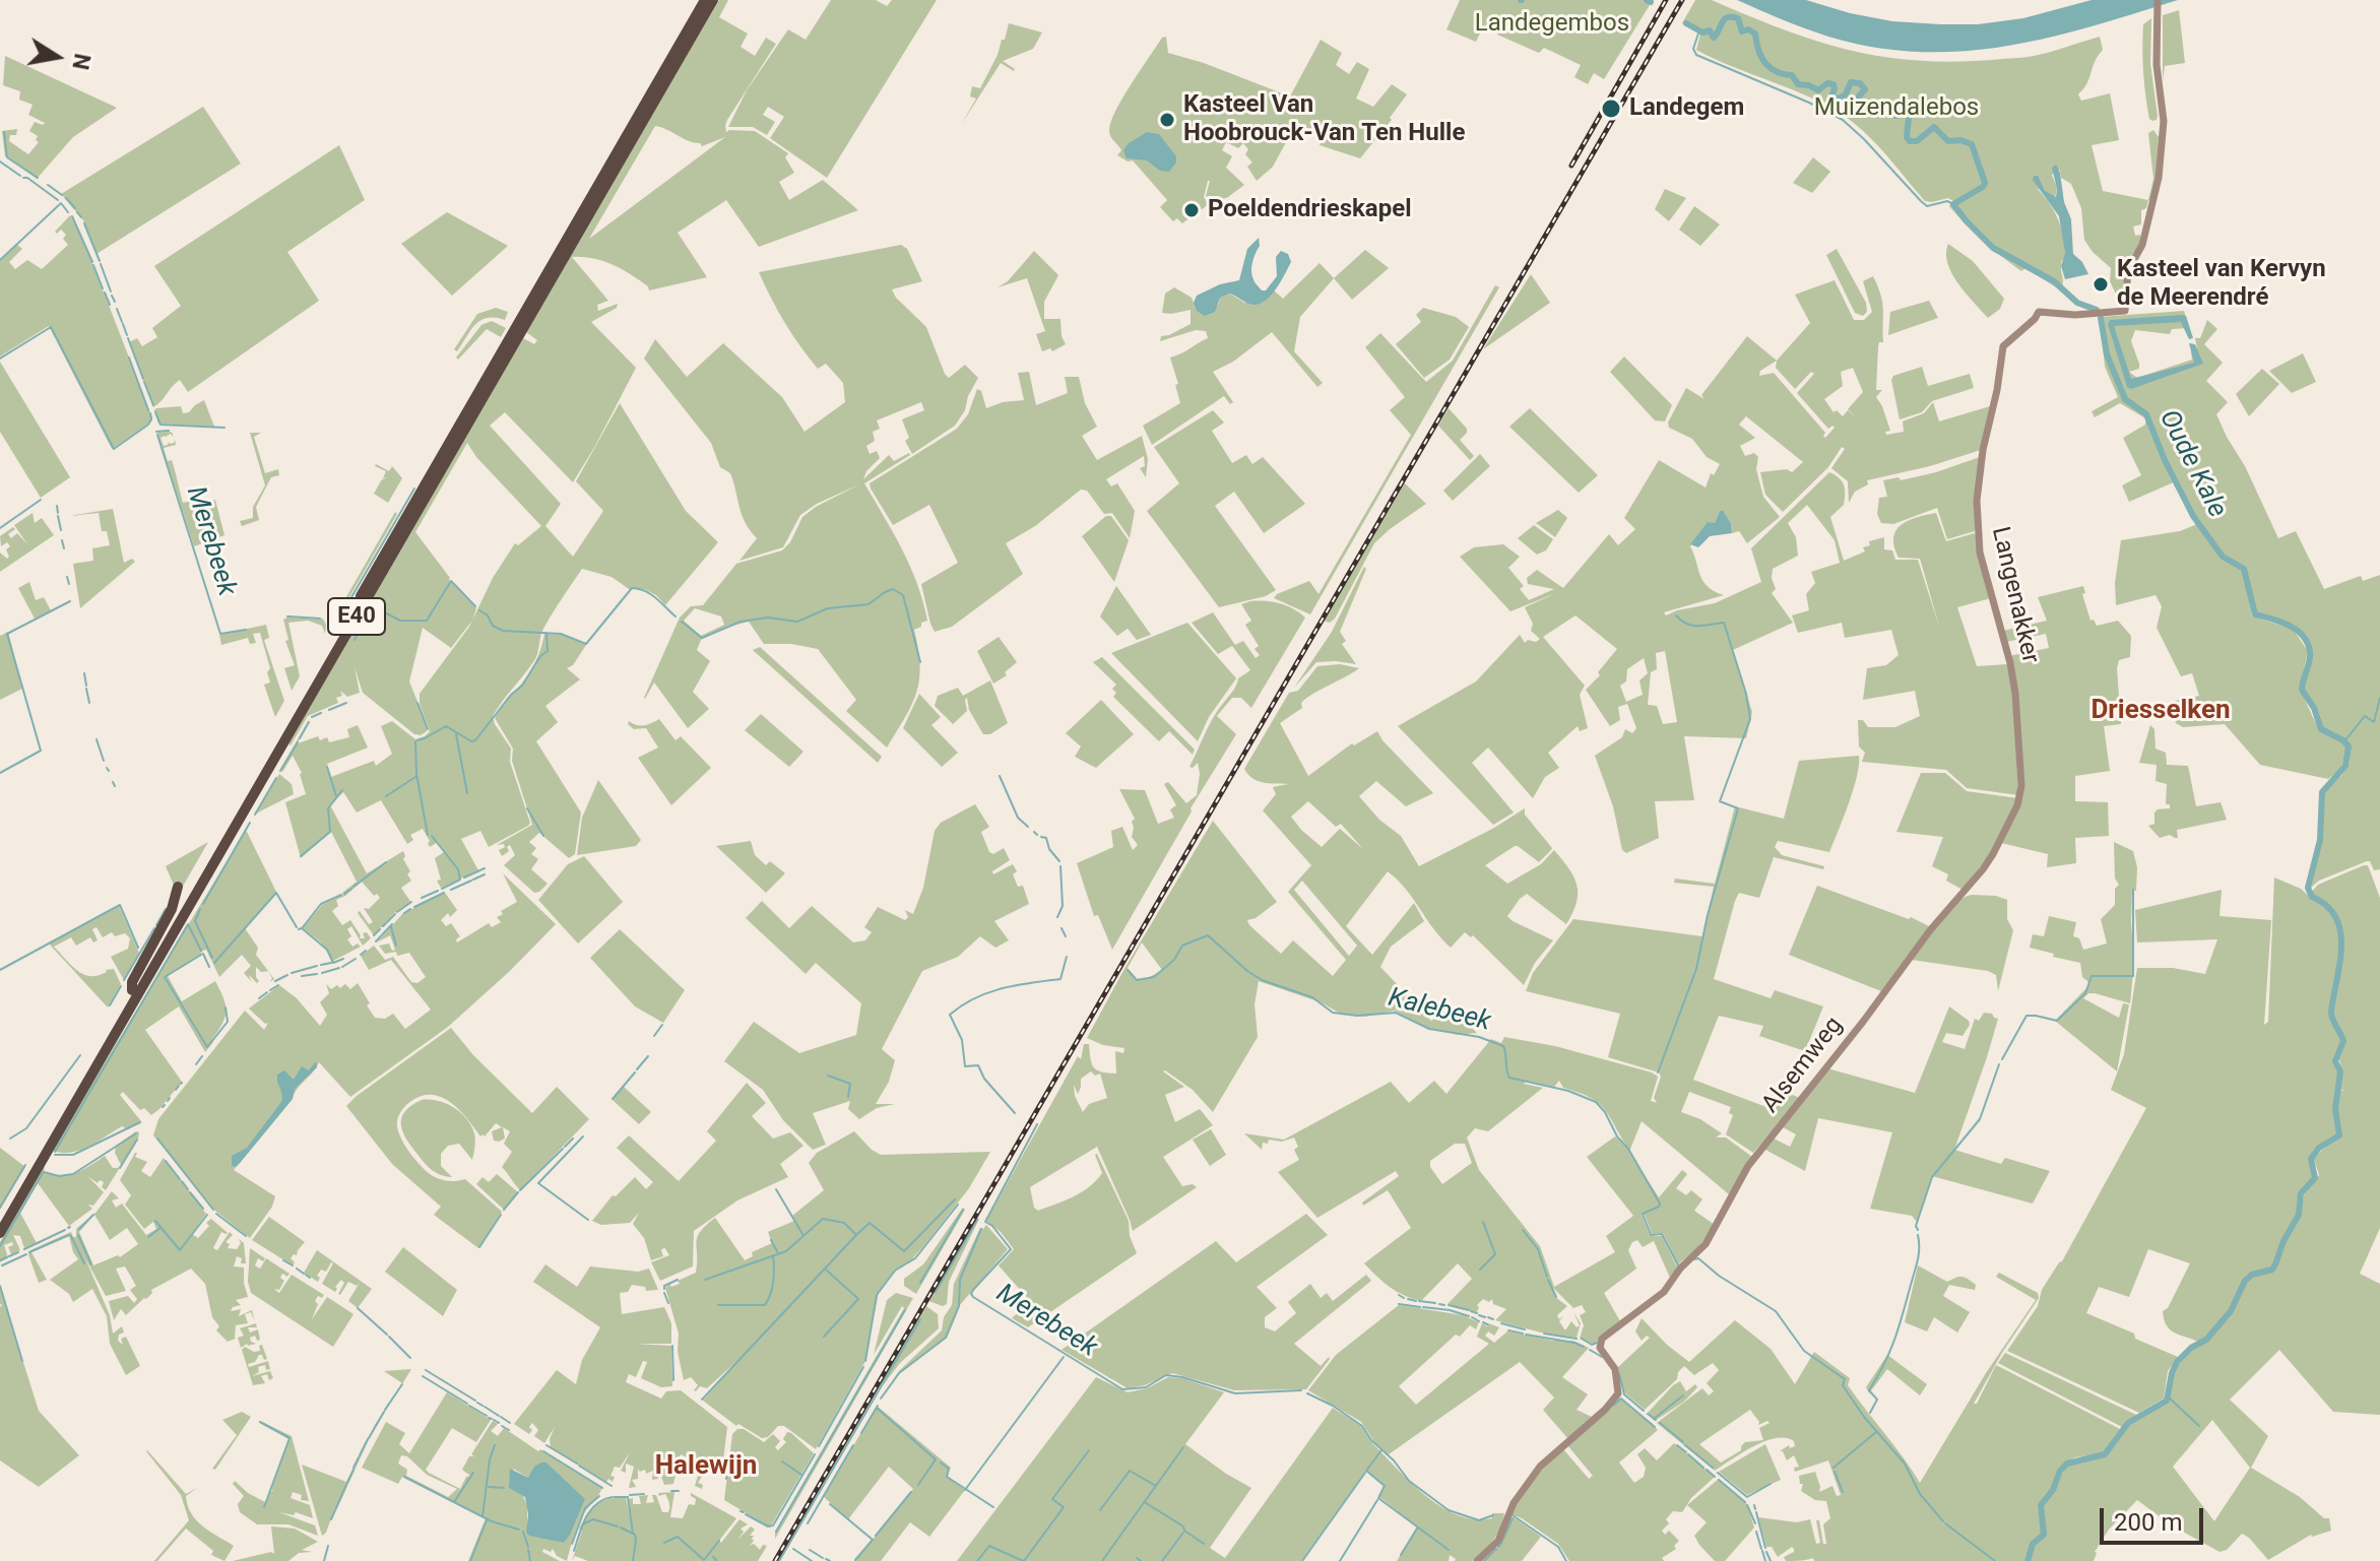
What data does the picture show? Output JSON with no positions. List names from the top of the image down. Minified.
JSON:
{"streets":{"highway":["E40"],"main road":["Langenakker","Alsemweg"]},"crossings":[["Langenakker","Alsemweg"]],"districts":["Driesselken","Halewijn"],"water":["Oude Kale","Merebeek","Kalebeek"],"parks":["Landegembos","Muizendalebos"],"places":["Landegem","Kasteel Van Hoobrouck-Van Ten Hulle","Poeldendrieskapel","Kasteel van Kervyn de Meerendré"],"scale_bar":"200 m","north":"right"}
